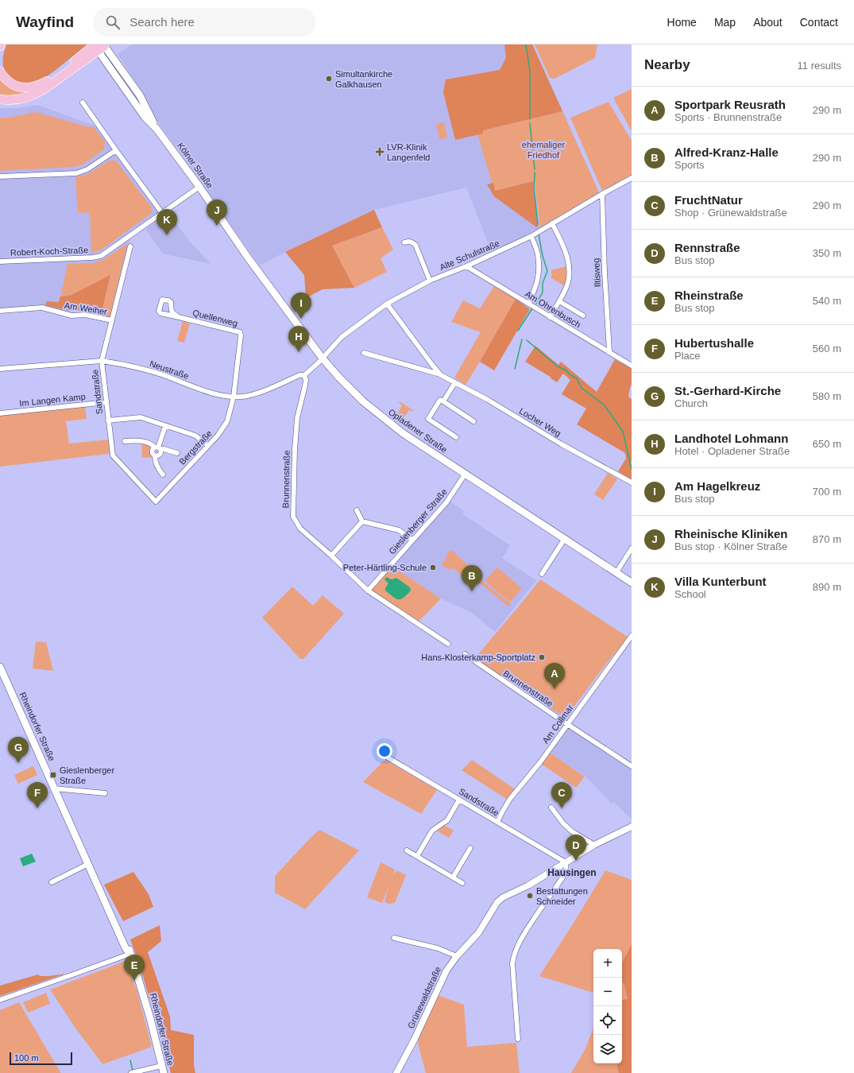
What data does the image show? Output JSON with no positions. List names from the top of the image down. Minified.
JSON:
{"streets":{"main road":["Kölner Straße","Opladener Straße","Rheindorfer Straße"],"street":["Robert-Koch-Straße","Alte Schulstraße","Iltisweg","Am Weiher","Am Ohrenbusch","Quellenweg","Neustraße","Sandstraße","Im Langen Kamp","Locher Weg","Bergstraße","Brunnenstraße","Gieslenberger Straße","Am Collmar","Grünewaldstraße"]},"crossings":[["Kölner Straße","Robert-Koch-Straße"],["Kölner Straße","Opladener Straße"],["Alte Schulstraße","Iltisweg"],["Alte Schulstraße","Am Ohrenbusch"],["Alte Schulstraße","Neustraße"],["Alte Schulstraße","Locher Weg"],["Alte Schulstraße","Opladener Straße"],["Iltisweg","Am Ohrenbusch"],["Am Weiher","Sandstraße"],["Quellenweg","Neustraße"],["Quellenweg","Bergstraße"],["Neustraße","Sandstraße"],["Neustraße","Opladener Straße"],["Neustraße","Bergstraße"],["Neustraße","Brunnenstraße"],["Sandstraße","Im Langen Kamp"],["Sandstraße","Bergstraße"],["Sandstraße","Am Collmar"],["Sandstraße","Grünewaldstraße"],["Opladener Straße","Gieslenberger Straße"],["Brunnenstraße","Gieslenberger Straße"],["Brunnenstraße","Am Collmar"]],"districts":["Hausingen"],"parks":["ehemaliger Friedhof"],"places":{"other":["Simultankirche Galkhausen","Peter-Härtling-Schule","Hans-Klosterkamp-Sportplatz","Bestattungen Schneider"],"health":["LVR-Klinik Langenfeld"],"transit":["Gieslenberger Straße"]},"scale_bar":"100 m","page":{"header":"Wayfind","search":"Search here","nav":["Home","Map","About","Contact"],"heading":["Nearby","11 results"],"list":[{"mark":"A","name":"Sportpark Reusrath","note":"Sports · Brunnenstraße","value":"290 m"},{"mark":"B","name":"Alfred-Kranz-Halle","note":"Sports","value":"290 m"},{"mark":"C","name":"FruchtNatur","note":"Shop · Grünewaldstraße","value":"290 m"},{"mark":"D","name":"Rennstraße","note":"Bus stop","value":"350 m"},{"mark":"E","name":"Rheinstraße","note":"Bus stop","value":"540 m"},{"mark":"F","name":"Hubertushalle","note":"Place","value":"560 m"},{"mark":"G","name":"St.-Gerhard-Kirche","note":"Church","value":"580 m"},{"mark":"H","name":"Landhotel Lohmann","note":"Hotel · Opladener Straße","value":"650 m"},{"mark":"I","name":"Am Hagelkreuz","note":"Bus stop","value":"700 m"},{"mark":"J","name":"Rheinische Kliniken","note":"Bus stop · Kölner Straße","value":"870 m"},{"mark":"K","name":"Villa Kunterbunt","note":"School","value":"890 m"}],"pins":["J","K","I","H","B","A","G","C","F","D","E"],"map_buttons":["+","−"],"scale":"100 m"}}
